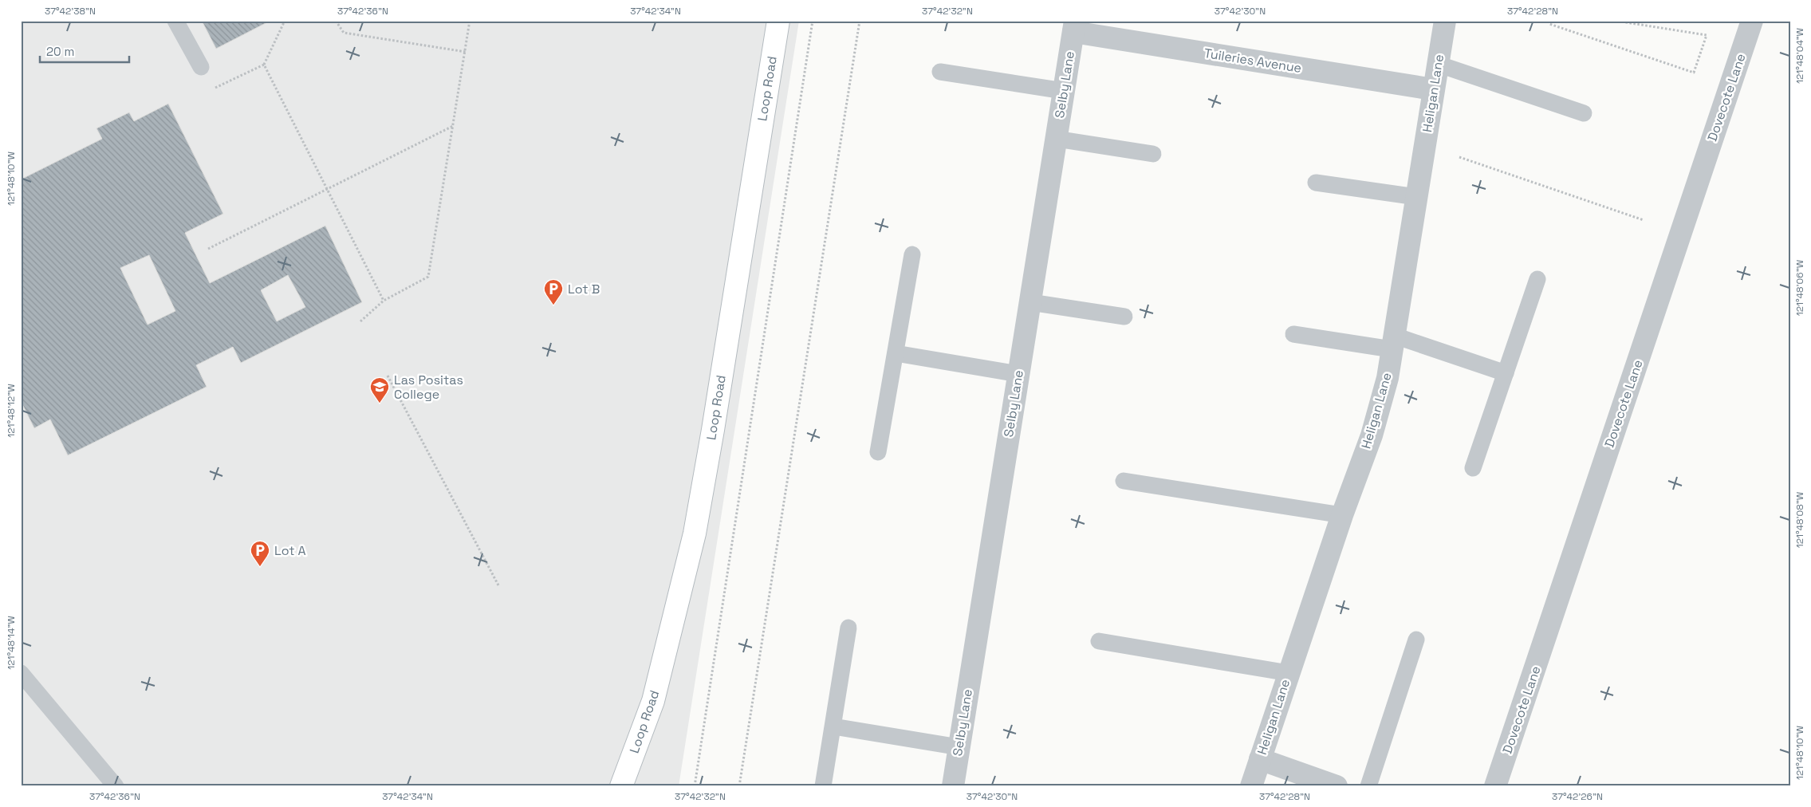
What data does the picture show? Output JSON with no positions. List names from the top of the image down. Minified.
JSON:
{"streets":{"street":["Tuileries Avenue","Selby Lane","Loop Road","Heligan Lane","Dovecote Lane"]},"crossings":[["Tuileries Avenue","Selby Lane"],["Tuileries Avenue","Heligan Lane"]],"places":{"parking":["Lot B","Lot A"],"school or university":["Las Positas College"]},"scale_bar":"20 m","coordinates":["37°42'38\"N","37°42'36\"N","37°42'34\"N","37°42'32\"N","37°42'30\"N","37°42'28\"N","121°48'04\"W","121°48'10\"W","121°48'06\"W","121°48'12\"W","121°48'08\"W","121°48'14\"W","37°42'26\"N"]}
